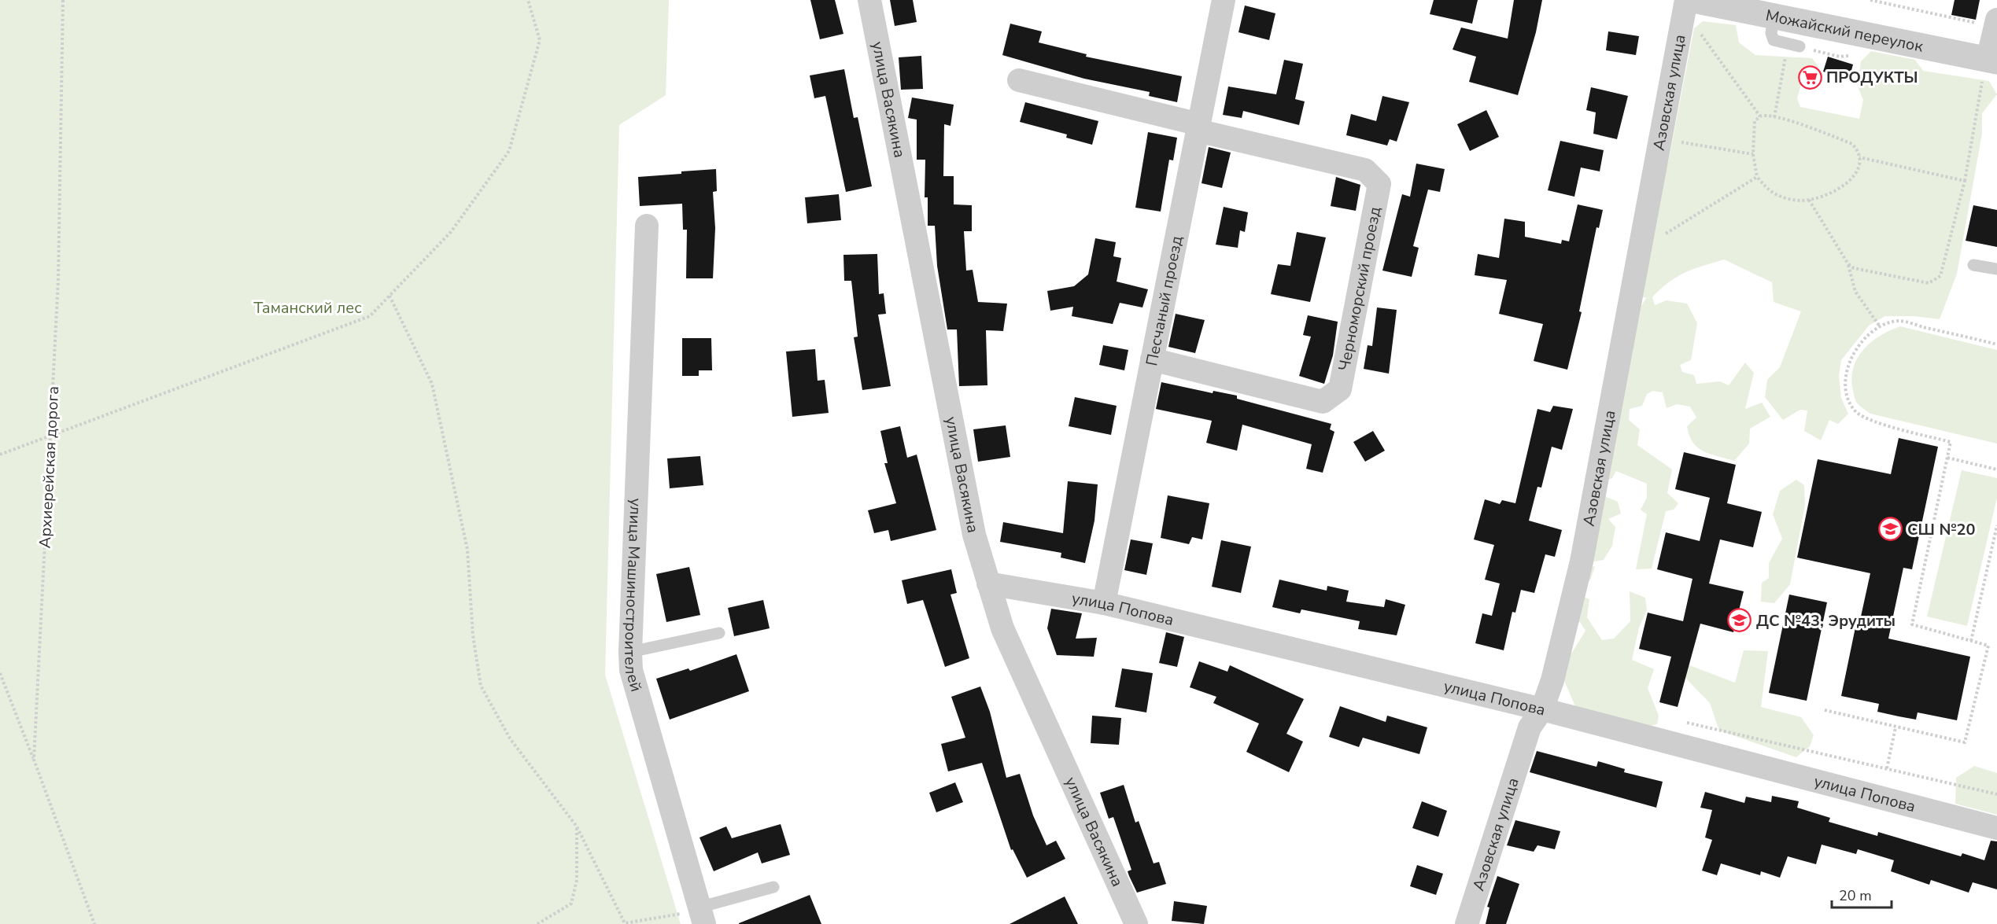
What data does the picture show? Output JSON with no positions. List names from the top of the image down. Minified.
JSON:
{"streets":{"street":["Можайский переулок","Азовская улица","улица Васякина","Черноморский проезд","Песчаный проезд","улица Машиностроителей","улица Попова"],"path":["Архиерейская дорога"]},"crossings":[["Можайский переулок","Азовская улица"],["Азовская улица","улица Попова"],["улица Васякина","улица Попова"],["Черноморский проезд","Песчаный проезд"],["Песчаный проезд","улица Попова"]],"parks":["Таманский лес"],"places":{"supermarket":["ПРОДУКТЫ"],"school or university":["СШ №20","ДС №43, Эрудиты"]},"scale_bar":"20 m"}
